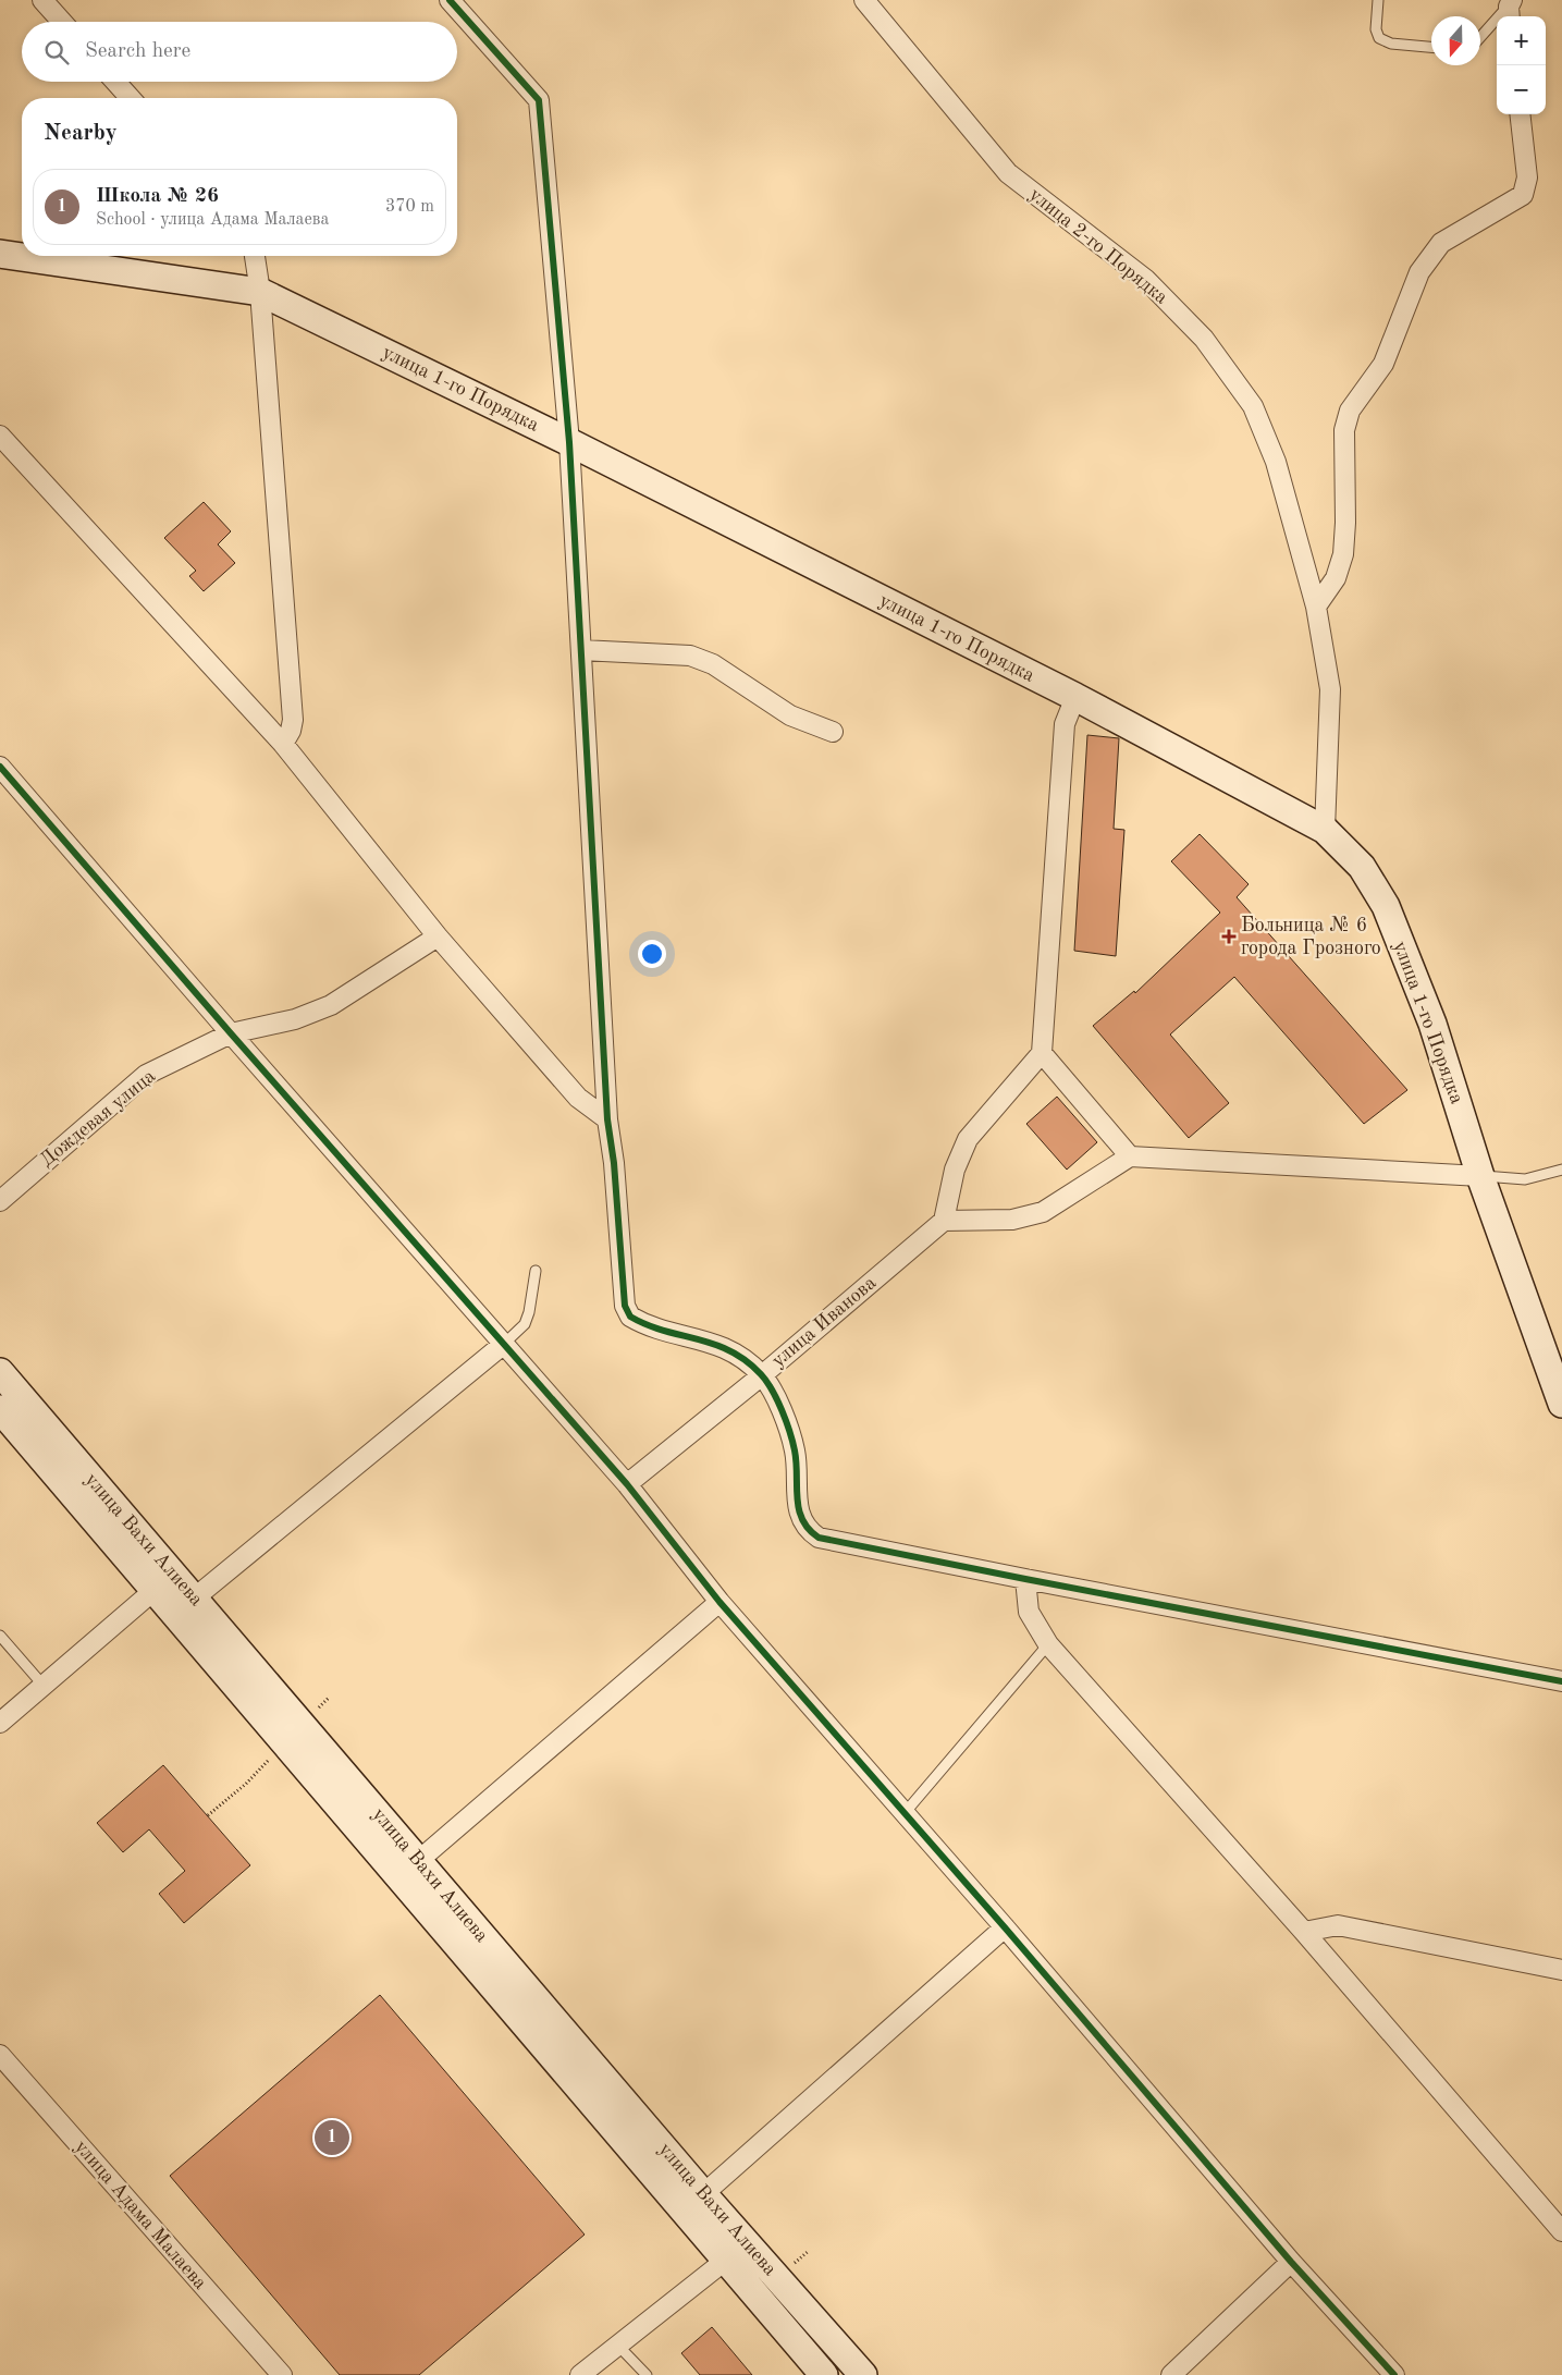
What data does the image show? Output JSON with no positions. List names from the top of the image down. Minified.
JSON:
{"streets":{"main road":["улица 1-го Порядка","улица Вахи Алиева"],"street":["улица 2-го Порядка","Дождевая улица","улица Иванова","улица Адама Малаева"]},"crossings":[["улица 2-го Порядка","улица 1-го Порядка"]],"places":{"health":["Больница № 6 города Грозного"]},"north":"bottom","page":{"map_buttons":["+","−"],"search":"Search here","heading":"Nearby","list":[{"mark":"1","name":"Школа № 26","note":"School · улица Адама Малаева","value":"370 m"}],"pins":"1"}}
